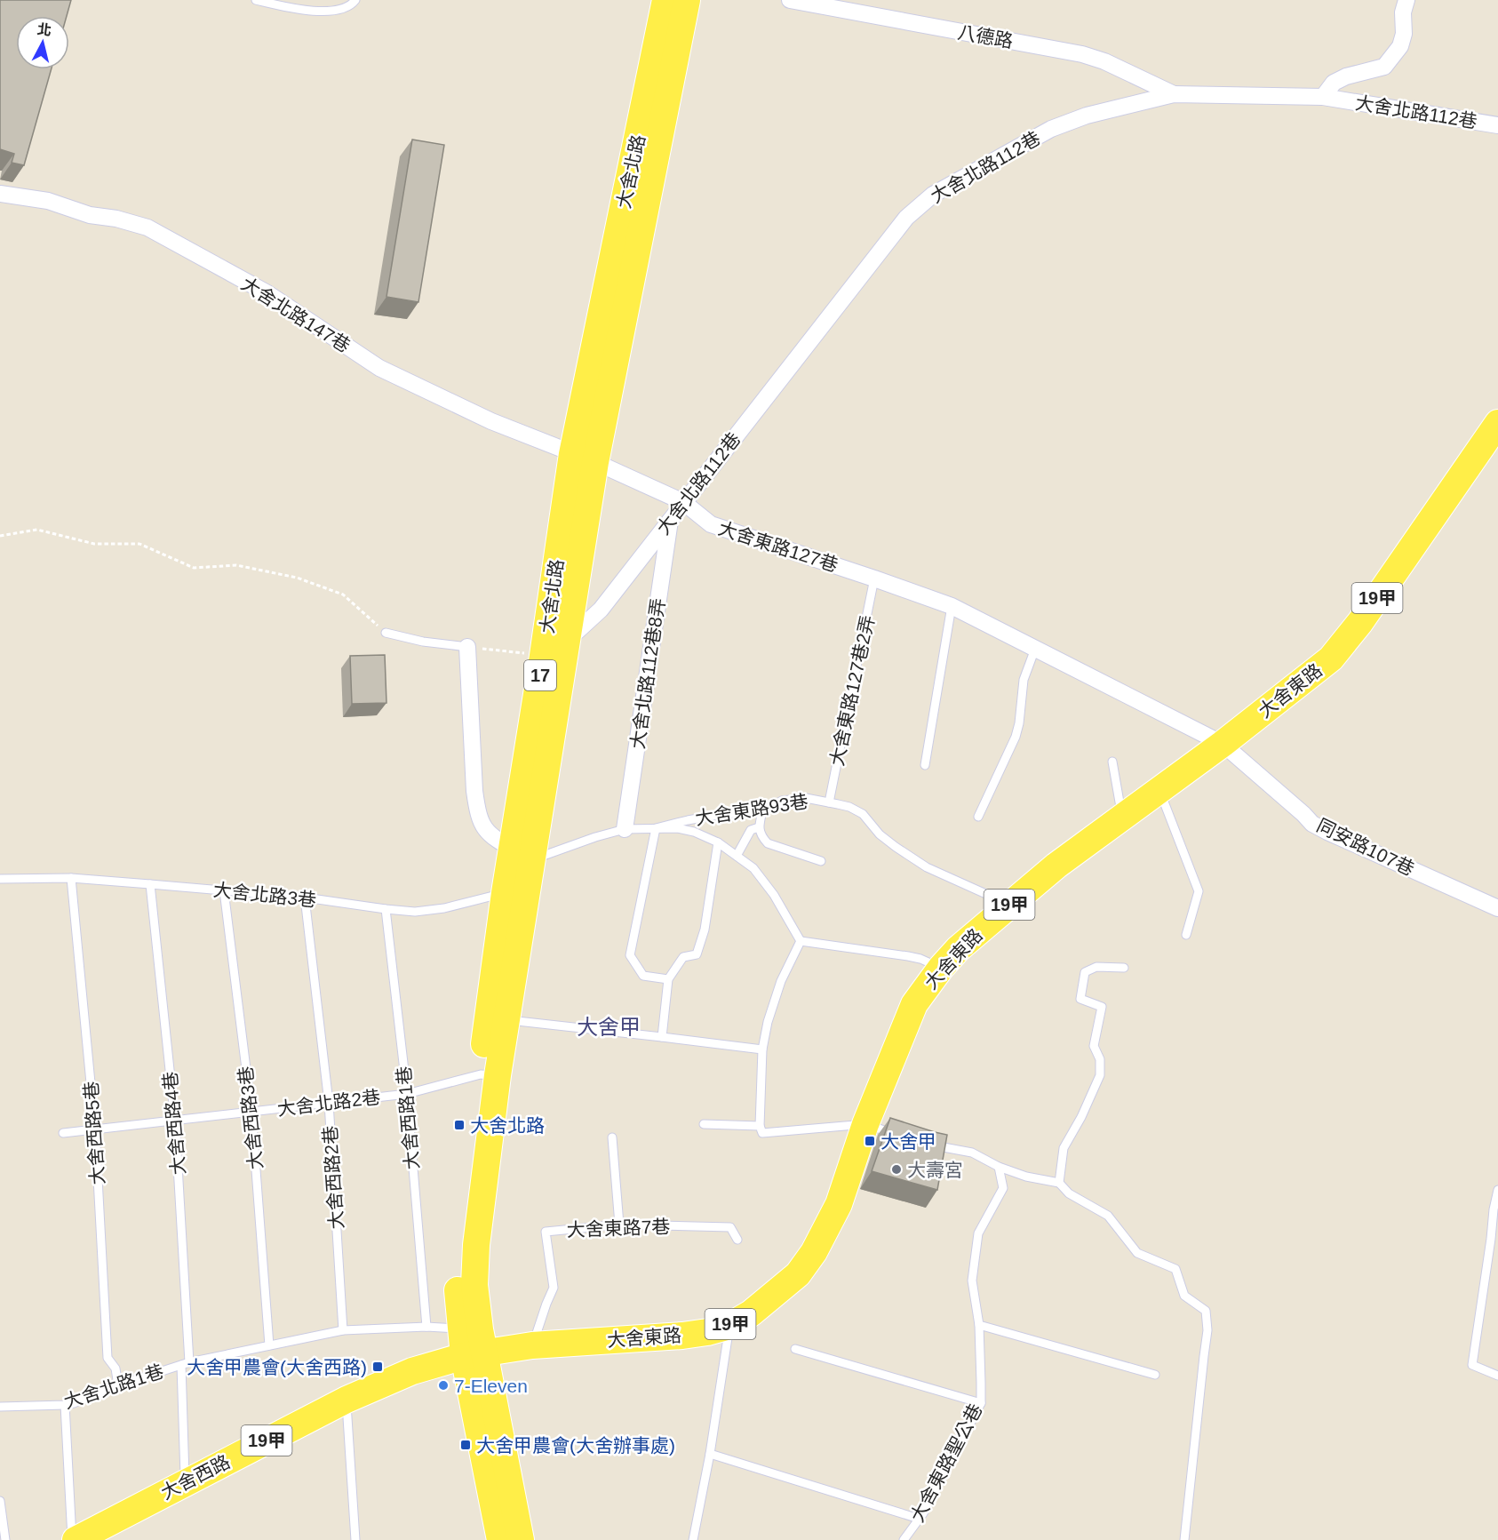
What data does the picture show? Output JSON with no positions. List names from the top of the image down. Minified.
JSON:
{"streets":{"main road":["大舍北路","19甲","17","大舍東路","大舍西路"],"street":["八德路","大舍北路112巷","大舍北路147巷","大舍東路127巷","大舍北路112巷8弄","同安路107巷"],"lane":["大舍東路127巷2弄","大舍東路93巷","大舍北路3巷","大舍北路2巷","大舍西路3巷","大舍西路1巷","大舍西路4巷","大舍西路5巷","大舍西路2巷","大舍東路7巷","大舍北路1巷","大舍東路聖公巷"]},"crossings":[["八德路","大舍北路112巷"],["大舍北路112巷","大舍北路"],["大舍北路112巷","大舍東路127巷"],["大舍北路112巷","大舍北路112巷8弄"],["大舍北路","大舍北路147巷"],["大舍北路","大舍東路127巷"],["大舍北路","17"],["大舍北路","大舍東路"],["大舍北路","大舍北路3巷"],["大舍北路","大舍北路2巷"],["大舍北路","大舍北路1巷"],["大舍北路","大舍西路"],["大舍北路147巷","大舍東路127巷"],["大舍東路127巷","大舍東路127巷2弄"],["大舍東路127巷","大舍東路"],["大舍東路127巷","同安路107巷"],["17","大舍東路"],["17","大舍北路1巷"],["17","大舍西路"],["大舍東路127巷2弄","大舍東路93巷"],["大舍東路","大舍東路93巷"],["大舍東路","同安路107巷"],["大舍東路","大舍東路7巷"],["大舍東路","大舍北路1巷"],["大舍東路","大舍西路"],["大舍北路3巷","大舍西路3巷"],["大舍北路3巷","大舍西路1巷"],["大舍北路3巷","大舍西路4巷"],["大舍北路3巷","大舍西路5巷"],["大舍北路3巷","大舍西路2巷"],["大舍北路2巷","大舍西路3巷"],["大舍北路2巷","大舍西路1巷"],["大舍北路2巷","大舍西路4巷"],["大舍北路2巷","大舍西路5巷"],["大舍北路2巷","大舍西路2巷"],["大舍西路3巷","大舍北路1巷"],["大舍西路1巷","大舍北路1巷"],["大舍西路4巷","大舍北路1巷"],["大舍西路4巷","大舍西路"],["大舍西路5巷","大舍北路1巷"],["大舍西路2巷","大舍北路1巷"],["大舍北路1巷","大舍西路"]],"districts":["大舍甲"],"places":{"transit":["大舍北路","大舍甲","大舍甲農會(大舍西路)","大舍甲農會(大舍辦事處)"],"other":["大壽宮","7-Eleven"]},"north":"top"}
